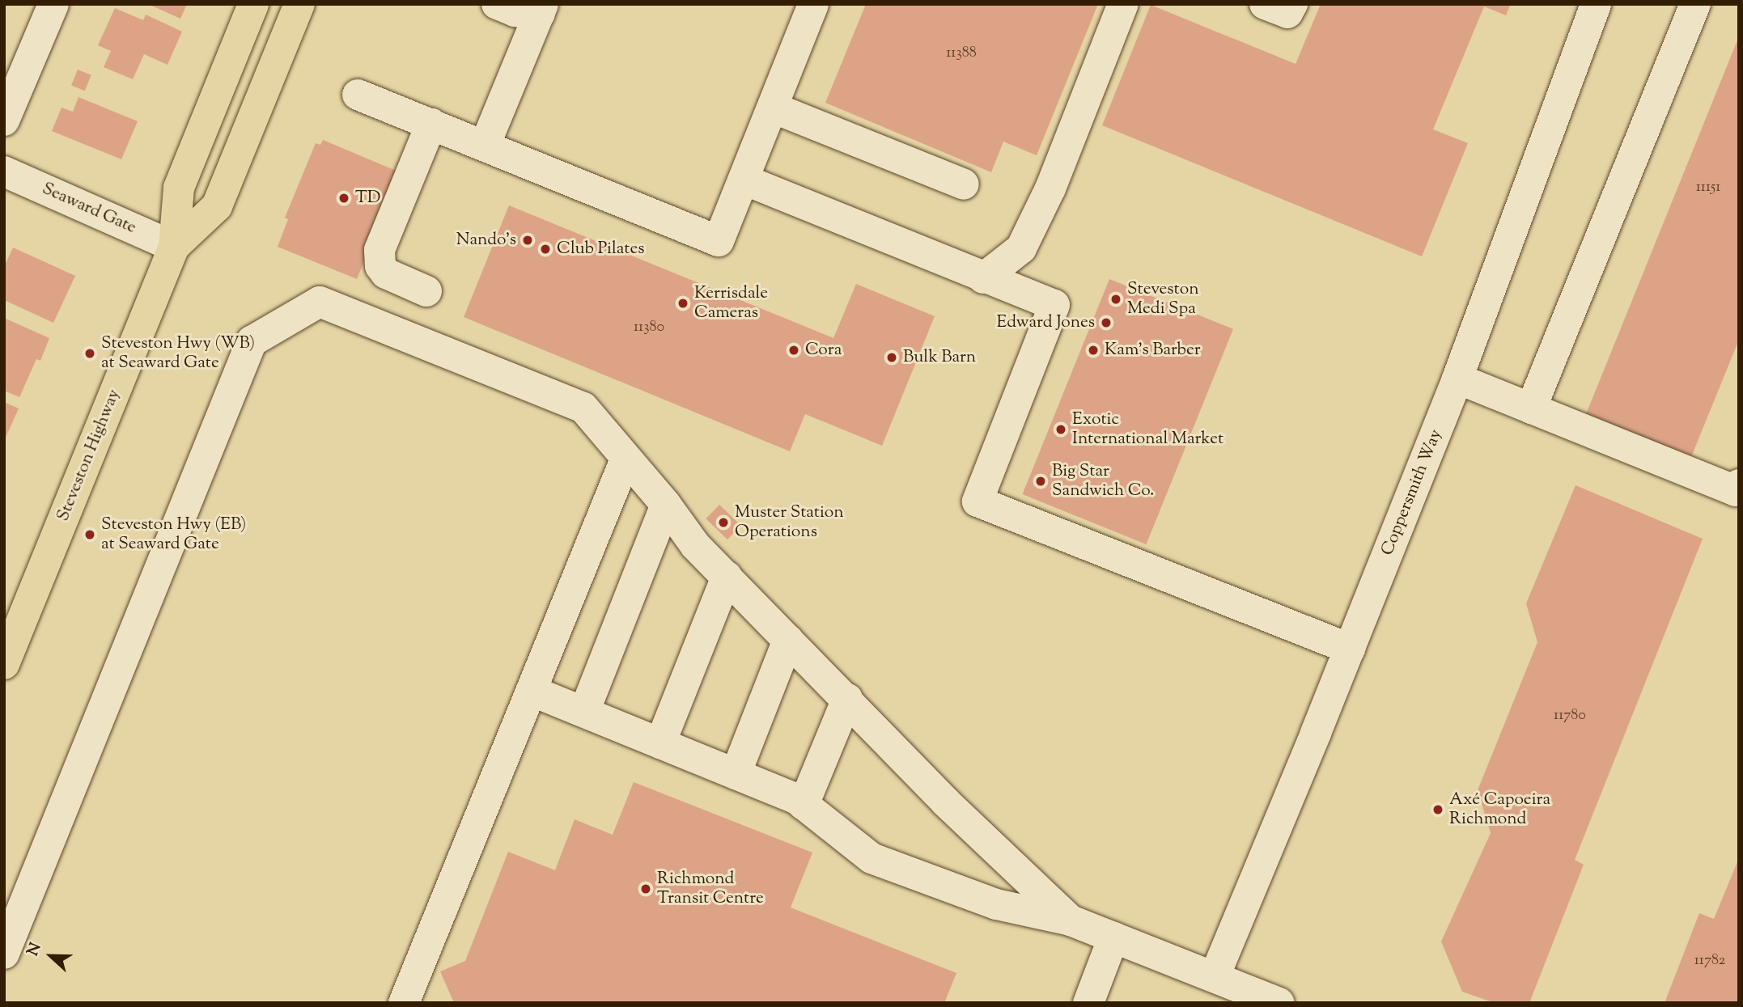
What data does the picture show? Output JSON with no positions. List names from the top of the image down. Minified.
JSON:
{"streets":{"main road":["Steveston Highway"],"street":["Seaward Gate","Coppersmith Way"]},"crossings":[["Seaward Gate","Steveston Highway"]],"places":["TD","Nando's","Club Pilates","Steveston Medi Spa","Kerrisdale Cameras","Edward Jones","Cora","Kam's Barber","Steveston Hwy (WB) at Seaward Gate","Bulk Barn","Exotic International Market","Big Star Sandwich Co.","Muster Station Operations","Steveston Hwy (EB) at Seaward Gate","Axé Capoeira Richmond","Richmond Transit Centre"],"house_numbers":["11388","11151","11380","11780","11782"],"north":"left"}
